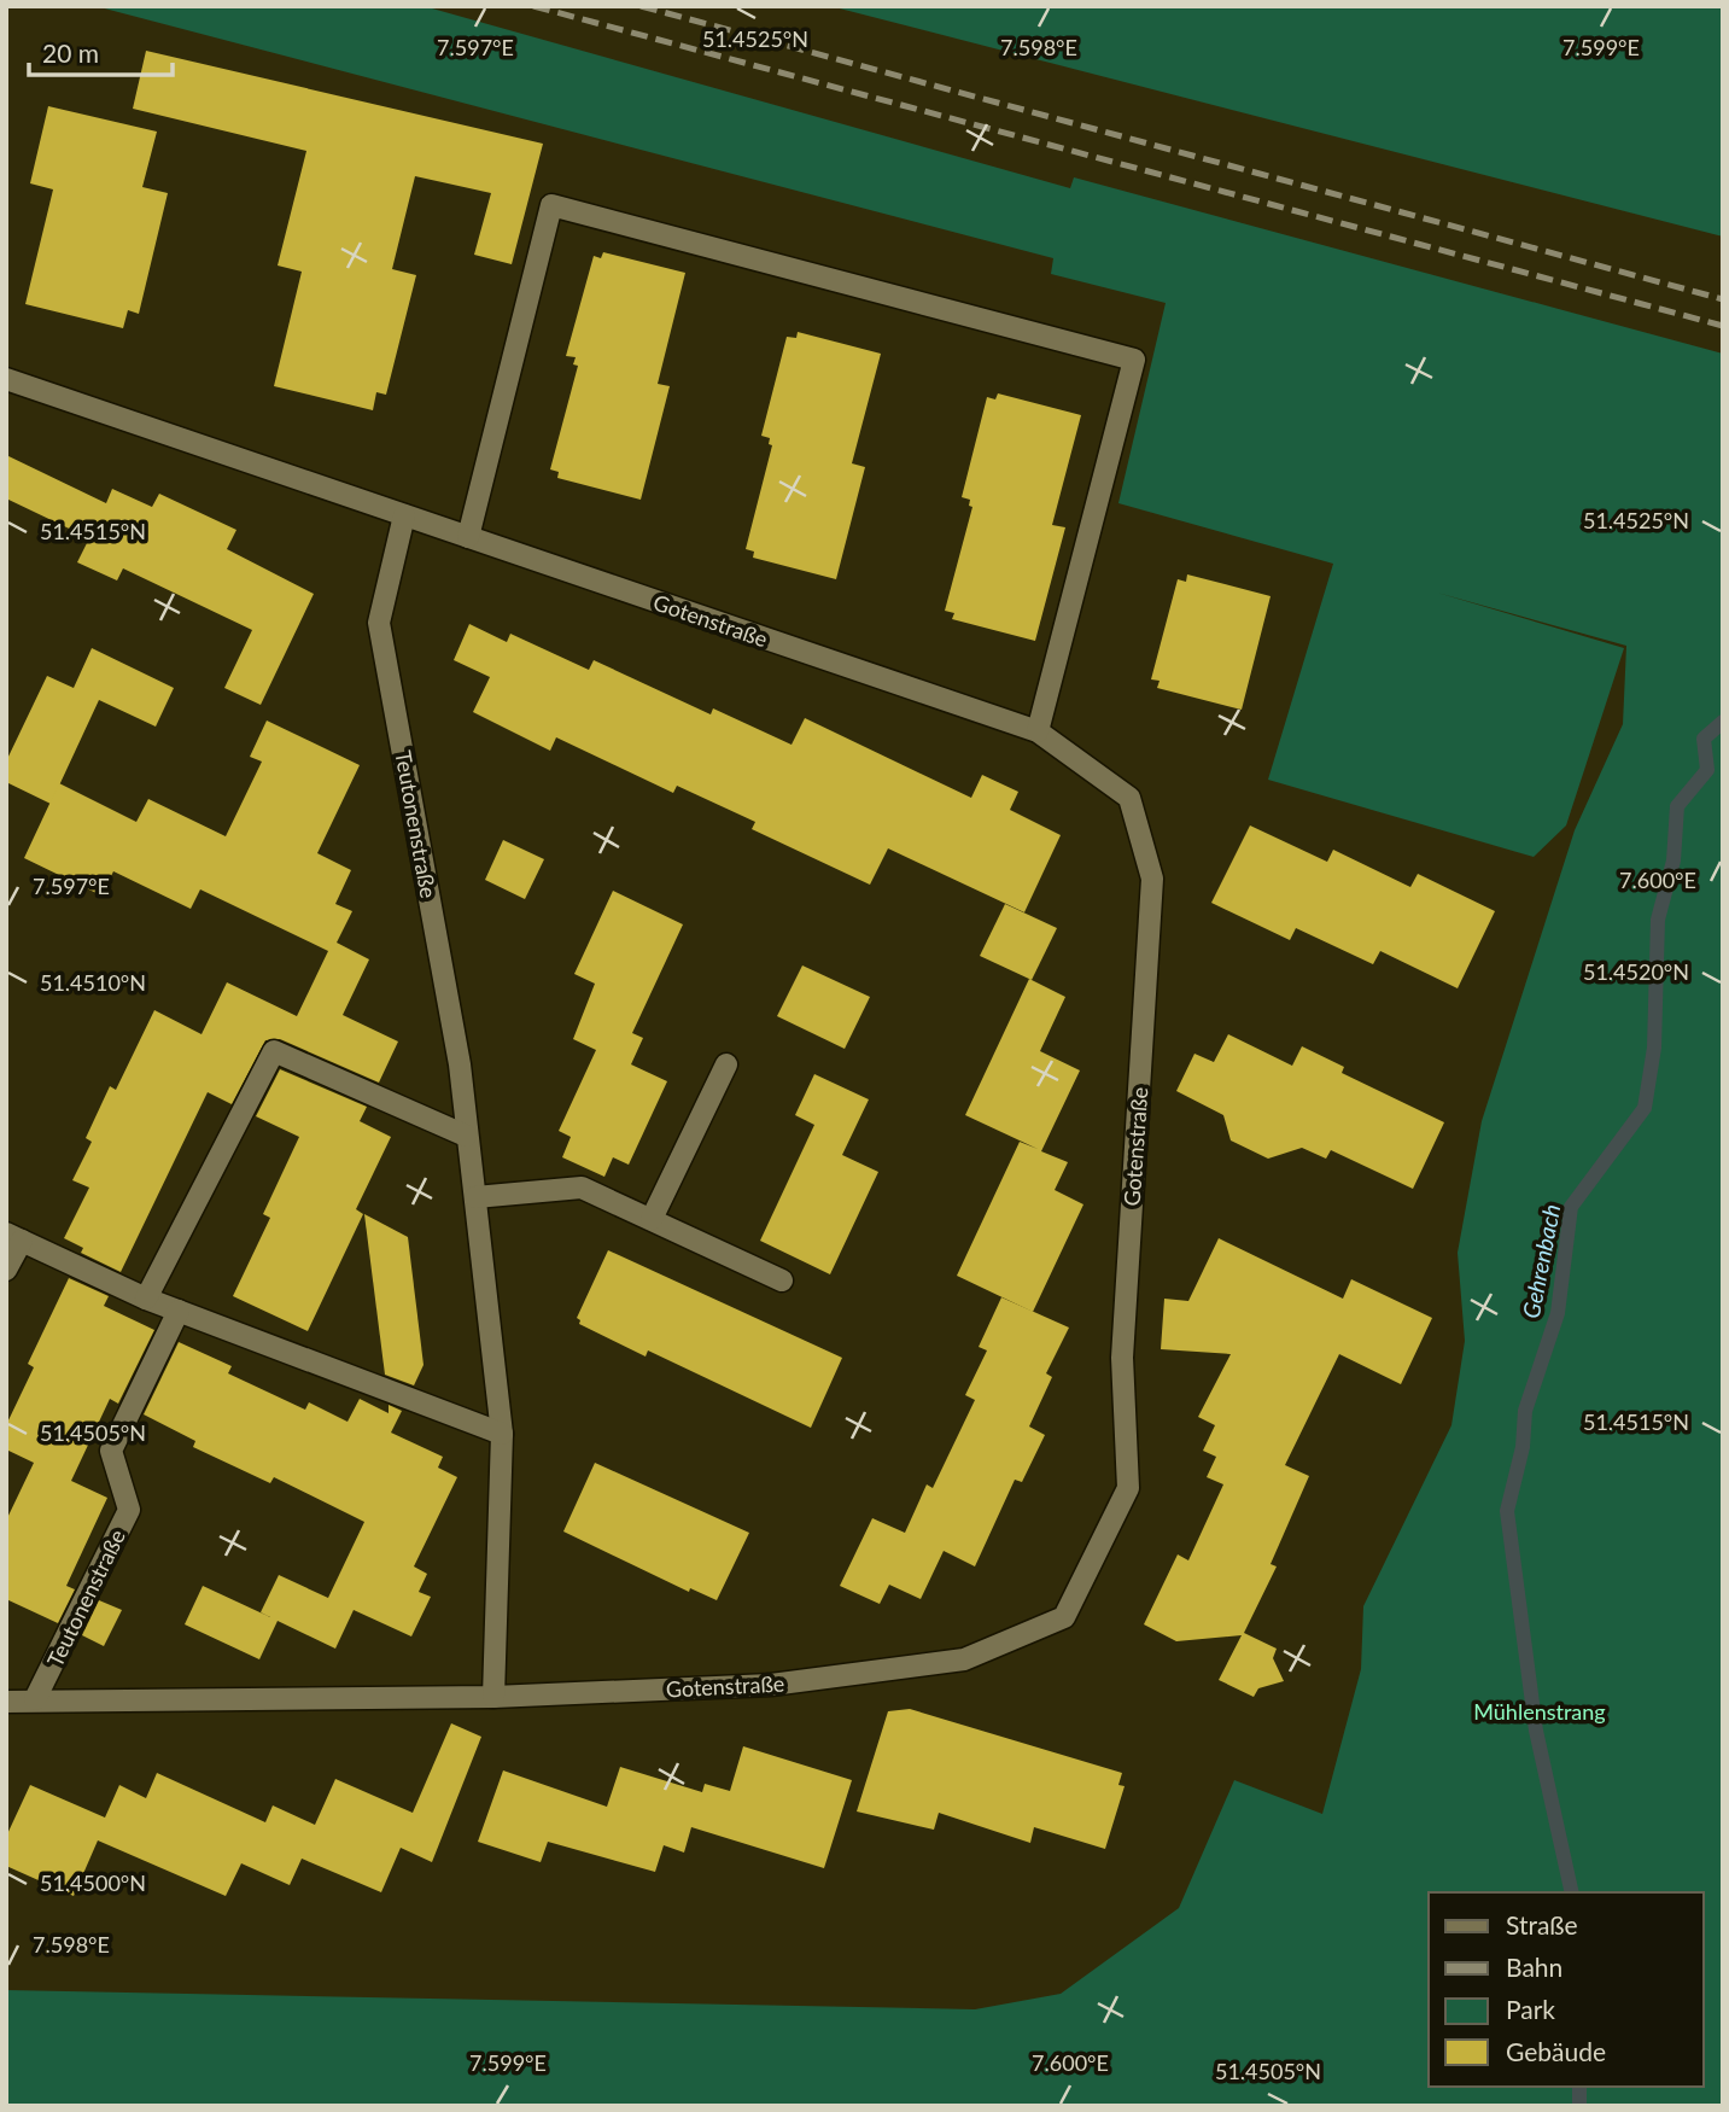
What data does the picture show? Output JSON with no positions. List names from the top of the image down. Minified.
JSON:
{"streets":{"street":["Gotenstraße","Teutonenstraße"]},"crossings":[["Gotenstraße","Teutonenstraße"]],"water":["Gehrenbach"],"parks":["Mühlenstrang"],"legend":["Straße","Bahn","Park","Gebäude"],"scale_bar":"20 m","coordinates":["51.4525°N","7.597°E","7.598°E","7.599°E","51.4515°N","7.600°E","51.4520°N","51.4510°N","51.4505°N","51.4500°N"]}
